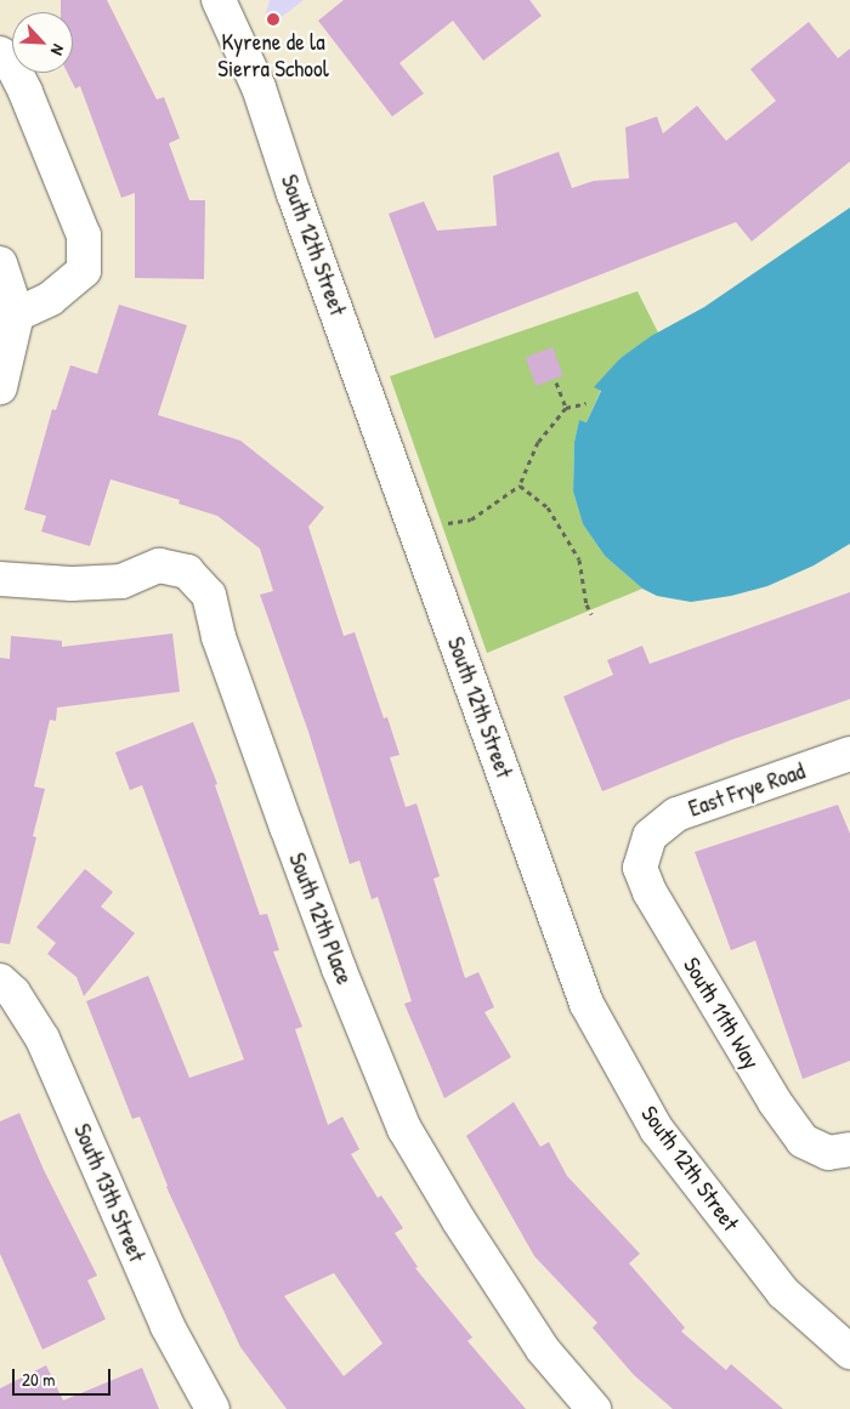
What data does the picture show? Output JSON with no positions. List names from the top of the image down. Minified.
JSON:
{"streets":{"street":["South 12th Street","East Frye Road","South 12th Place","South 11th Way","South 13th Street"]},"crossings":[["East Frye Road","South 11th Way"]],"places":["Kyrene de la Sierra School"],"scale_bar":"20 m","north":"bottom right"}
